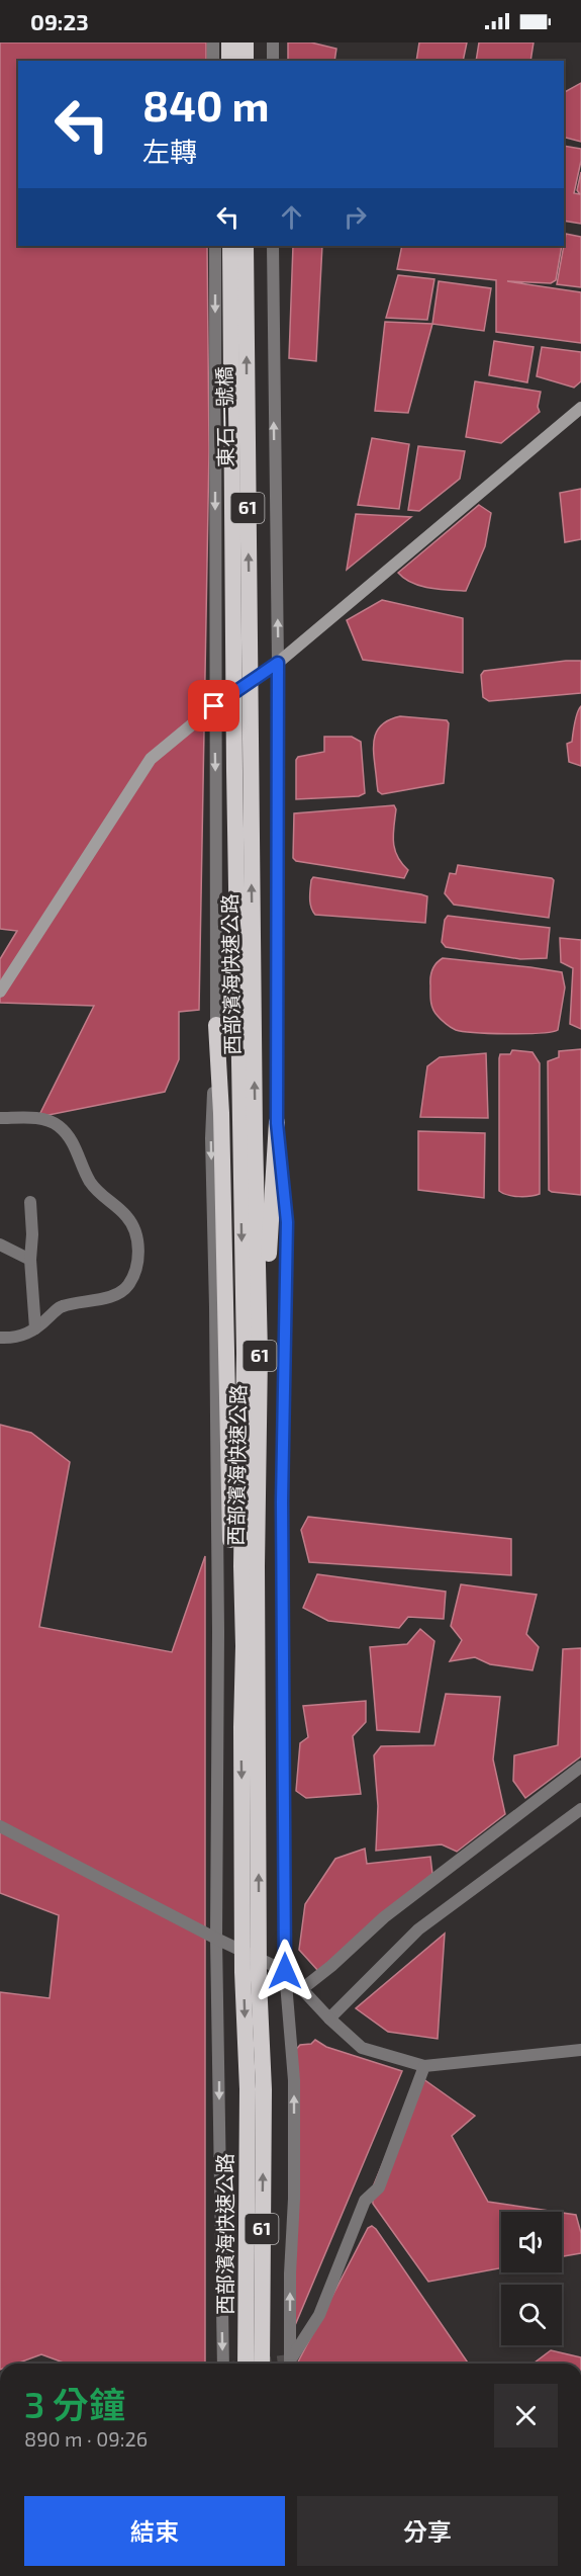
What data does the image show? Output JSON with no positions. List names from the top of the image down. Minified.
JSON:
{"streets":{"highway":["東石一號橋","61","西部濱海快速公路"]},"crossings":[["東石一號橋","西部濱海快速公路"]],"page":{"status":"09:23","turn":["840 m","左轉"],"heading":["3 分鐘","890 m · 09:26"],"buttons":["結束","分享"]}}
